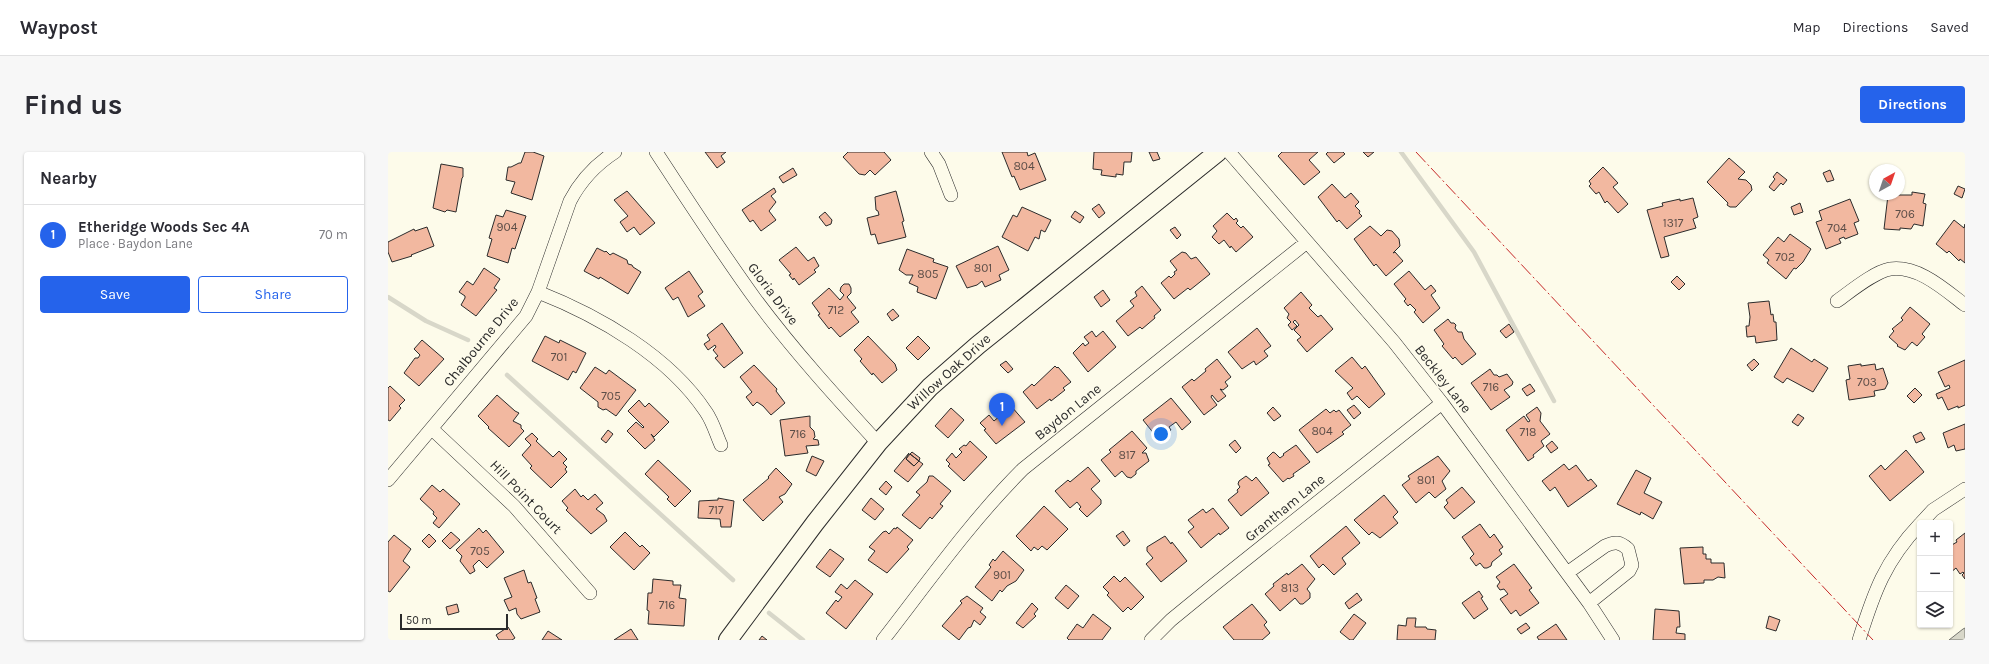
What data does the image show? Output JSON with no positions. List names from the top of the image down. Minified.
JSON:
{"streets":{"street":["Gloria Drive","Chalbourne Drive","Willow Oak Drive","Beckley Lane","Baydon Lane","Hill Point Court","Grantham Lane"]},"crossings":[["Gloria Drive","Willow Oak Drive"],["Chalbourne Drive","Hill Point Court"],["Beckley Lane","Baydon Lane"],["Beckley Lane","Grantham Lane"]],"house_numbers":["804","706","1317","904","704","702","801","805","712","701","703","716","705","804","718","716","817","801","717","705","901","813","716"],"scale_bar":"50 m","north":"top right","page":{"header":"Waypost","nav":["Map","Directions","Saved"],"buttons":["Directions",["Save","Share"]],"title":"Find us","heading":"Nearby","list":[{"mark":"1","name":"Etheridge Woods Sec 4A","note":"Place · Baydon Lane","value":"70 m"}],"pins":"1","map_buttons":["+","−"],"scale":"50 m"}}
